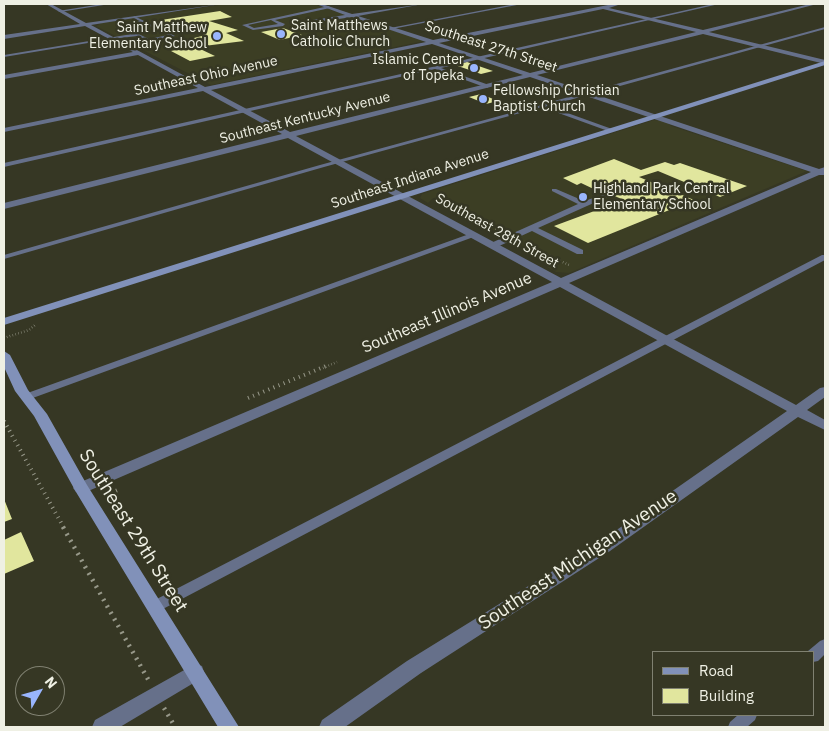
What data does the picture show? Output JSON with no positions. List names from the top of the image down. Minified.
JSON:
{"streets":{"street":["Southeast 27th Street","Southeast Ohio Avenue","Southeast Kentucky Avenue","Southeast Indiana Avenue","Southeast 28th Street","Southeast Illinois Avenue","Southeast 29th Street","Southeast Michigan Avenue"]},"crossings":[["Southeast 27th Street","Southeast Ohio Avenue"],["Southeast 27th Street","Southeast Kentucky Avenue"],["Southeast 27th Street","Southeast Indiana Avenue"],["Southeast 27th Street","Southeast Illinois Avenue"],["Southeast Ohio Avenue","Southeast 28th Street"],["Southeast Kentucky Avenue","Southeast 28th Street"],["Southeast Indiana Avenue","Southeast 28th Street"],["Southeast 28th Street","Southeast Illinois Avenue"],["Southeast 28th Street","Southeast Michigan Avenue"],["Southeast Illinois Avenue","Southeast 29th Street"]],"places":["Saint Matthews Catholic Church","Saint Matthew Elementary School","Islamic Center of Topeka","Fellowship Christian Baptist Church","Highland Park Central Elementary School"],"legend":["Road","Building"],"north":"top right"}
